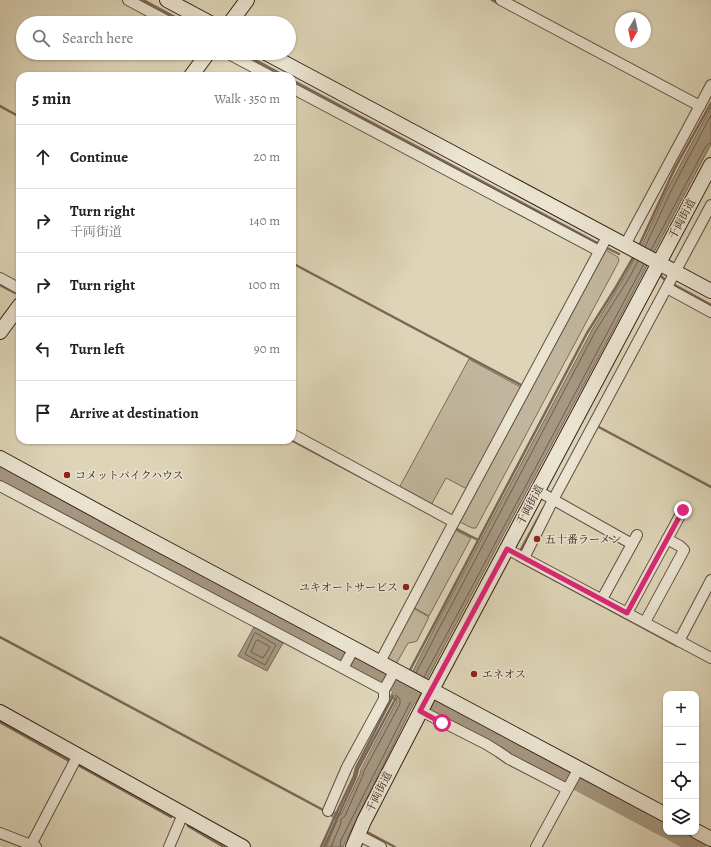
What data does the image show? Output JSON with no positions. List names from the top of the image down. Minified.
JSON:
{"streets":{"street":["千両街道"]},"places":["コメットバイクハウス","五十番ラーメン","ユキオートサービス","エネオス"],"north":"bottom","page":{"search":"Search here","heading":["5 min","Walk · 350 m"],"list":[["Continue","20 m"],["Turn right","千両街道","140 m"],["Turn right","100 m"],["Turn left","90 m"],"Arrive at destination"],"map_buttons":["+","−"]}}
